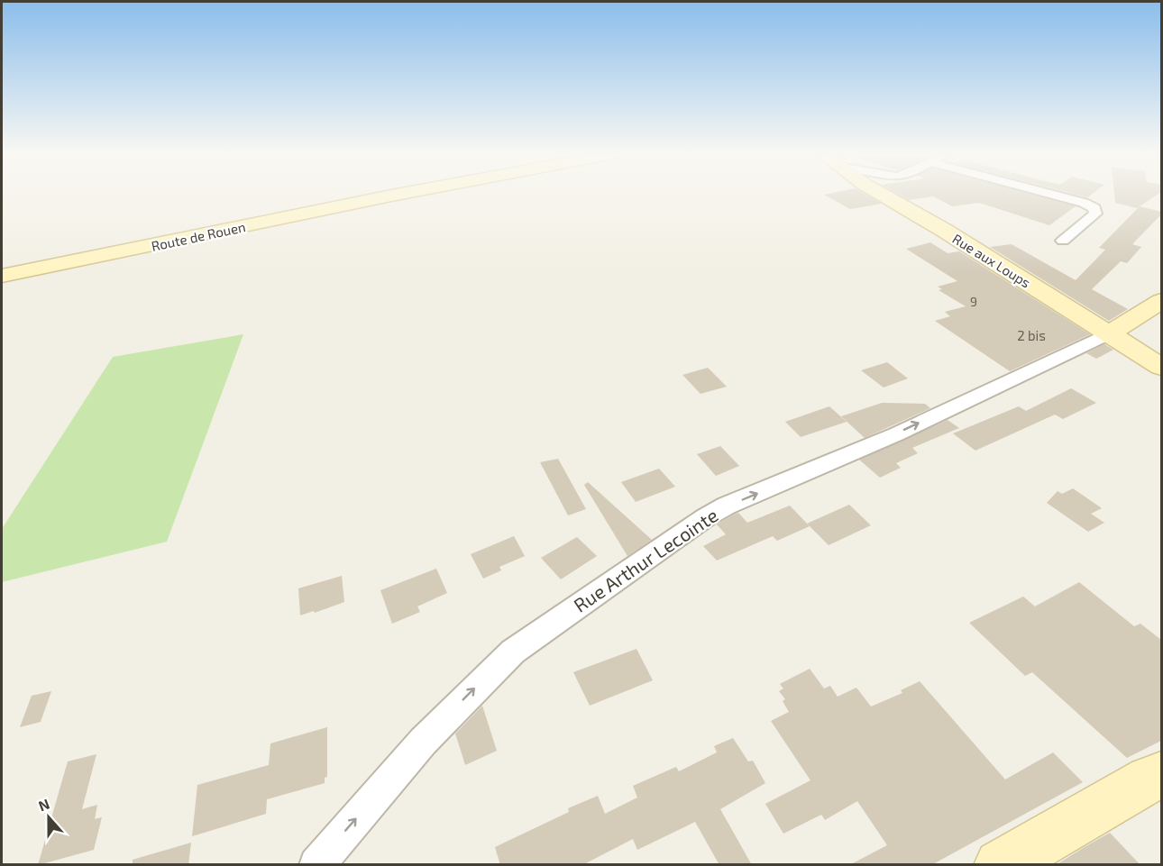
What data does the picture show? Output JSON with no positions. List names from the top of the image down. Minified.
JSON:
{"streets":{"street":["Route de Rouen","Rue aux Loups","Rue Arthur Lecointe"]},"crossings":[["Rue aux Loups","Rue Arthur Lecointe"]],"one_way":["Rue Arthur Lecointe"],"house_numbers":["9","2 bis"],"north":"top"}
